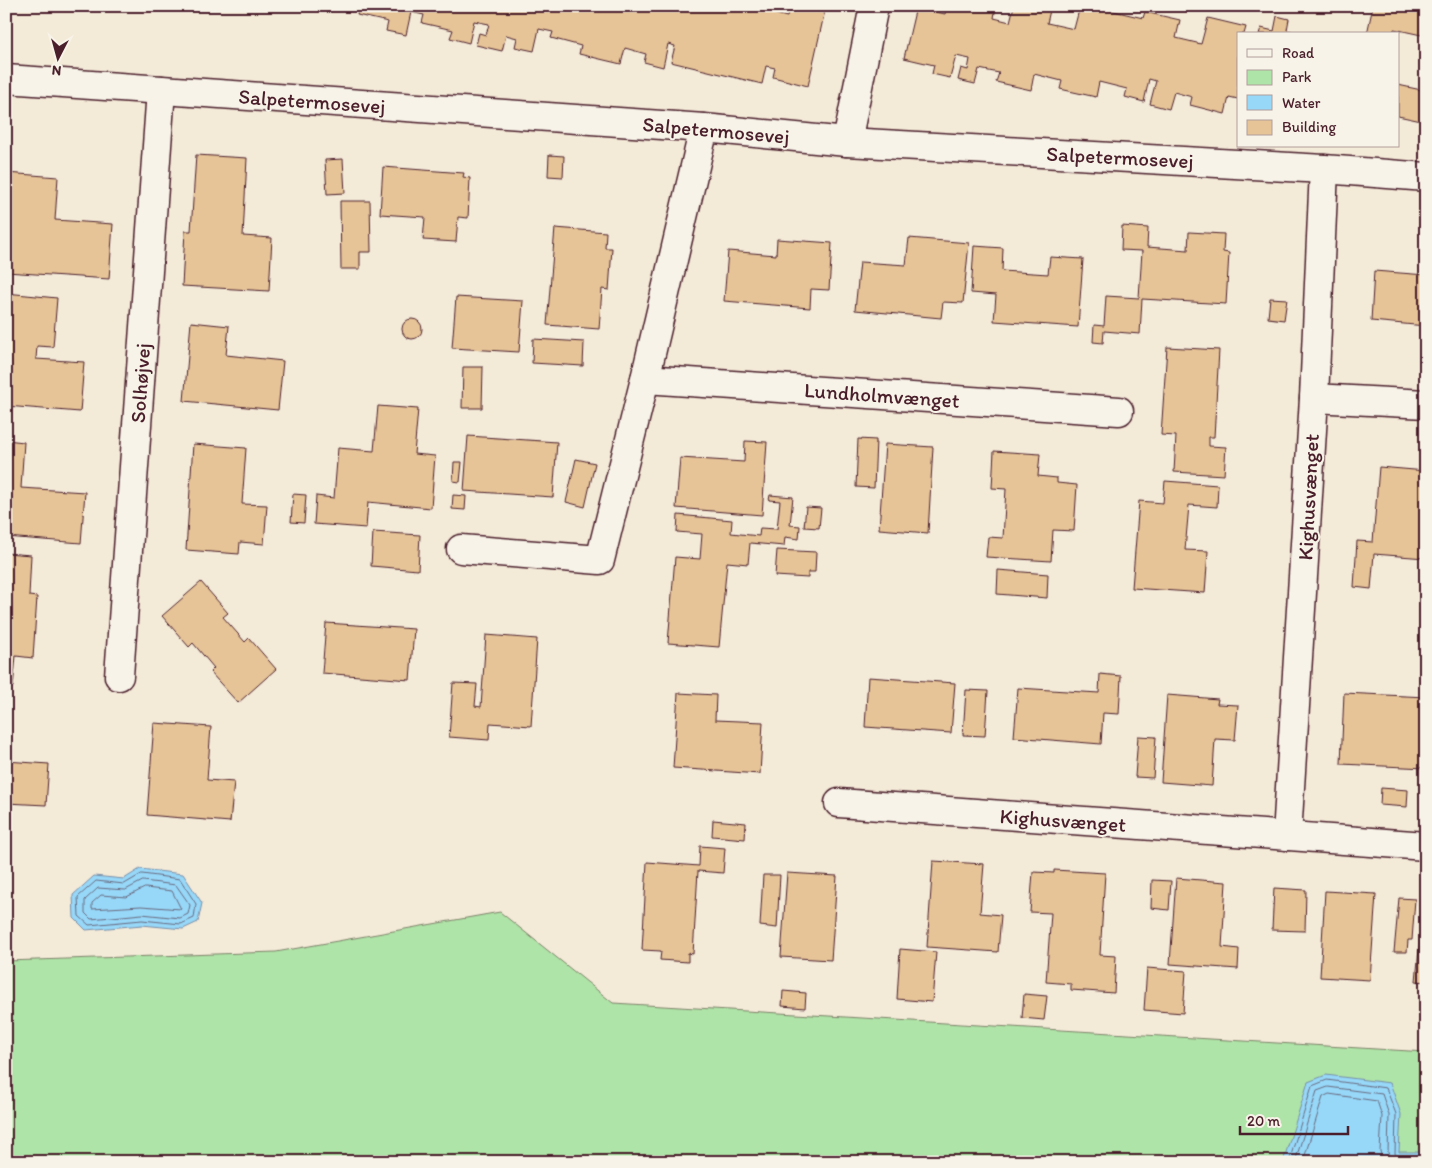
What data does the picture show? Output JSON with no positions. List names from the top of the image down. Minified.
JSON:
{"streets":{"street":["Salpetermosevej","Solhøjvej","Lundholmvænget","Kighusvænget"]},"crossings":[["Salpetermosevej","Solhøjvej"],["Salpetermosevej","Kighusvænget"]],"legend":["Road","Park","Water","Building"],"scale_bar":"20 m","north":"bottom"}
